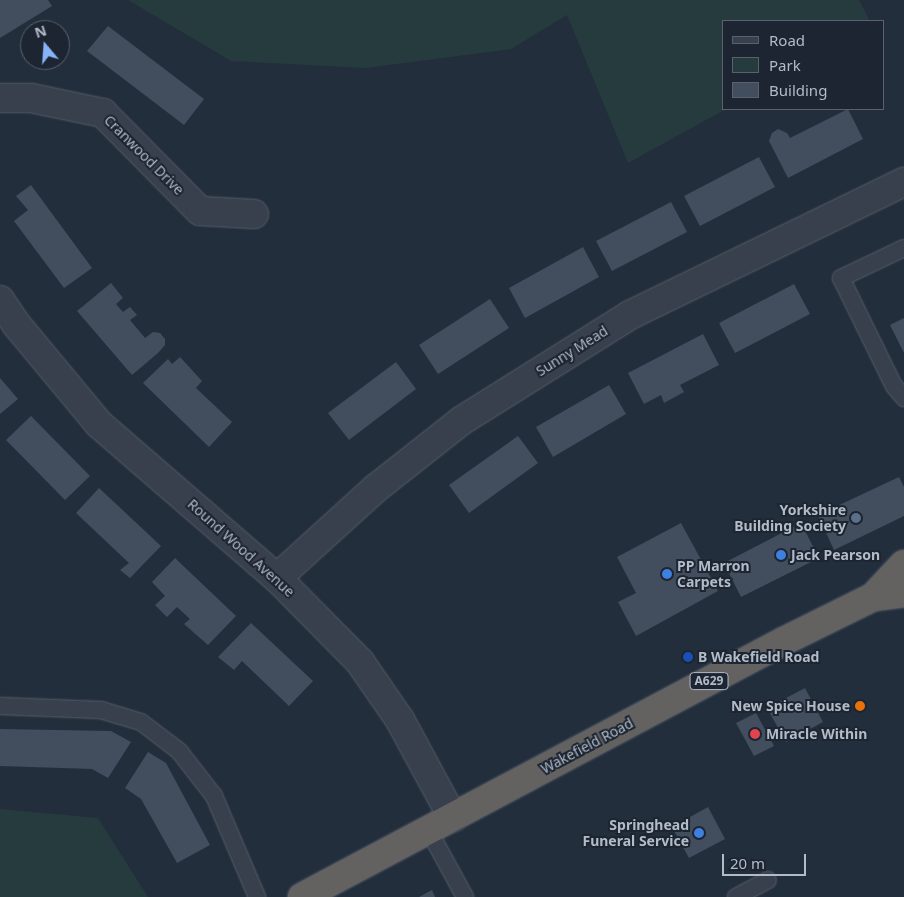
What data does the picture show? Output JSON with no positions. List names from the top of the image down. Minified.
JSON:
{"streets":{"highway":["A629","Wakefield Road"],"street":["Cranwood Drive","Sunny Mead","Round Wood Avenue"]},"crossings":[["Sunny Mead","Round Wood Avenue"],["Round Wood Avenue","Wakefield Road"]],"places":["Yorkshire Building Society","Jack Pearson","PP Marron Carpets","B Wakefield Road","New Spice House","Miracle Within","Springhead Funeral Service"],"legend":["Road","Park","Building"],"scale_bar":"20 m","north":"top"}
